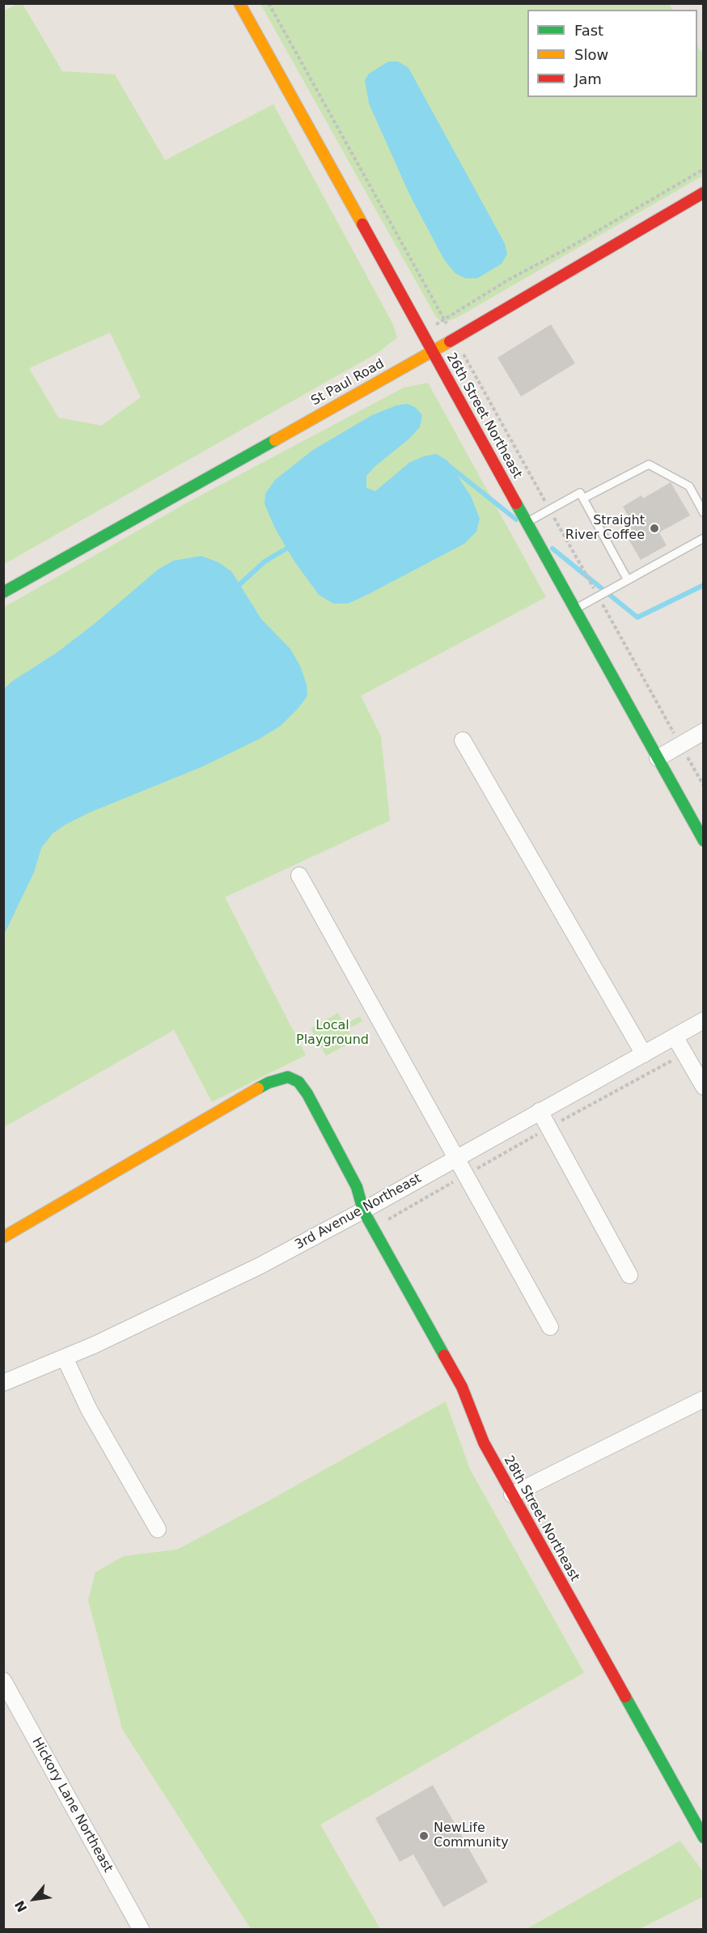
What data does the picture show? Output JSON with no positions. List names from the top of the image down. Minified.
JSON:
{"streets":{"street":["St Paul Road","26th Street Northeast","3rd Avenue Northeast","28th Street Northeast","Hickory Lane Northeast"]},"crossings":[["St Paul Road","26th Street Northeast"],["3rd Avenue Northeast","28th Street Northeast"]],"parks":["Local Playground"],"places":["Straight River Coffee","NewLife Community"],"legend":["Fast","Slow","Jam"],"north":"bottom left"}
